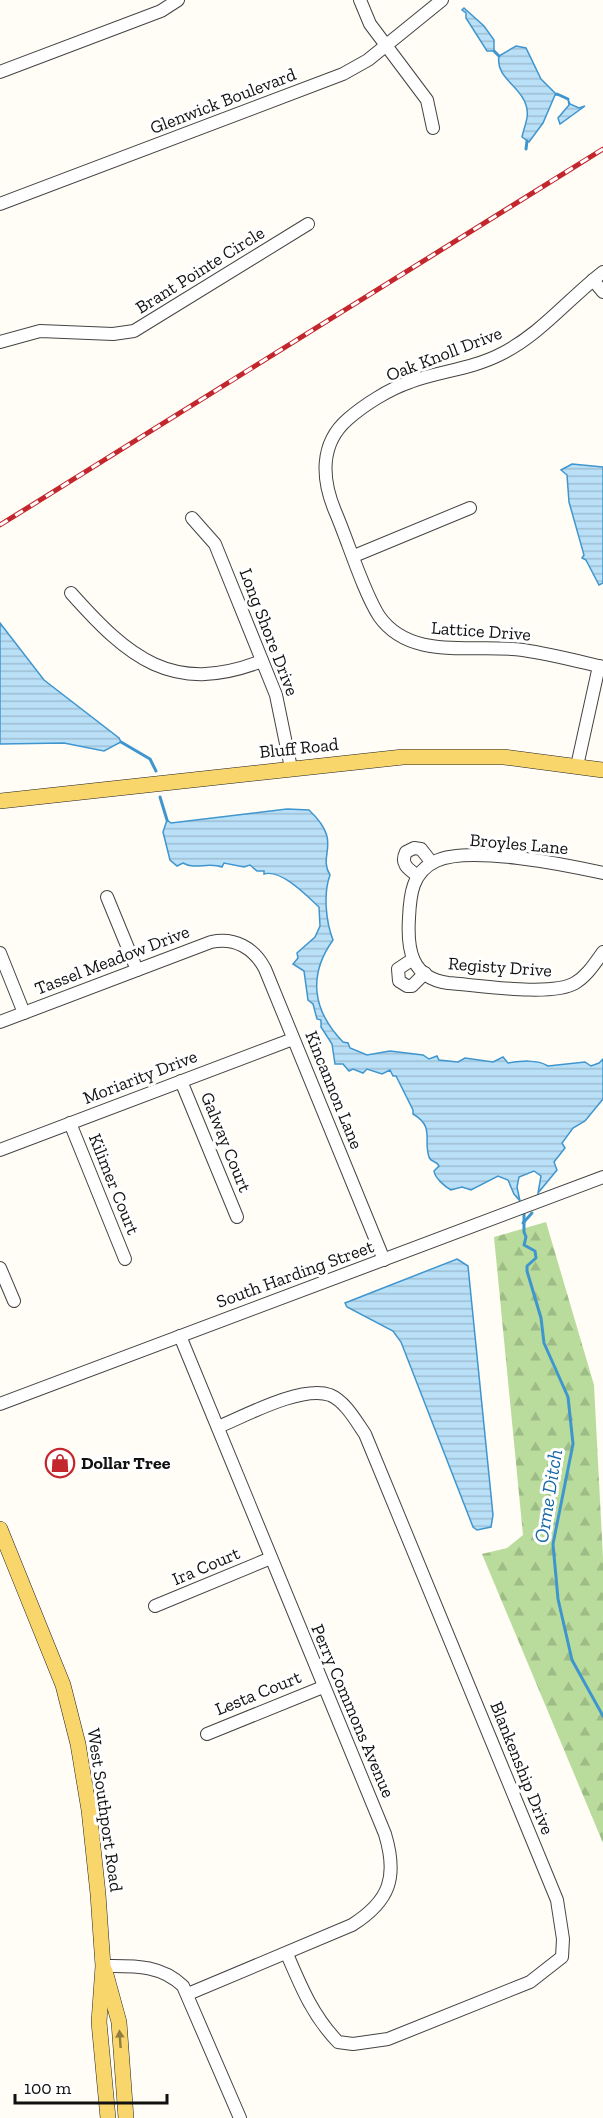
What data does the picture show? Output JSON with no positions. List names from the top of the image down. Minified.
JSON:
{"streets":{"main road":["Bluff Road","West Southport Road"],"street":["Glenwick Boulevard","Brant Pointe Circle","Oak Knoll Drive","Lattice Drive","Long Shore Drive","Broyles Lane","Tassel Meadow Drive","Registy Drive","Moriarity Drive","Kincannon Lane","Galway Court","Kilimer Court","South Harding Street","Ira Court","Lesta Court","Perry Commons Avenue","Blankenship Drive"]},"crossings":[["Oak Knoll Drive","Lattice Drive"],["Long Shore Drive","Bluff Road"],["Broyles Lane","Registy Drive"],["Tassel Meadow Drive","Kincannon Lane"],["Moriarity Drive","Kincannon Lane"],["Moriarity Drive","Galway Court"],["Moriarity Drive","Kilimer Court"],["Kincannon Lane","South Harding Street"],["South Harding Street","Perry Commons Avenue"],["Ira Court","Perry Commons Avenue"],["Lesta Court","Perry Commons Avenue"],["Perry Commons Avenue","Blankenship Drive"]],"water":["Orme Ditch"],"places":{"shop":["Dollar Tree"]},"scale_bar":"100 m"}
